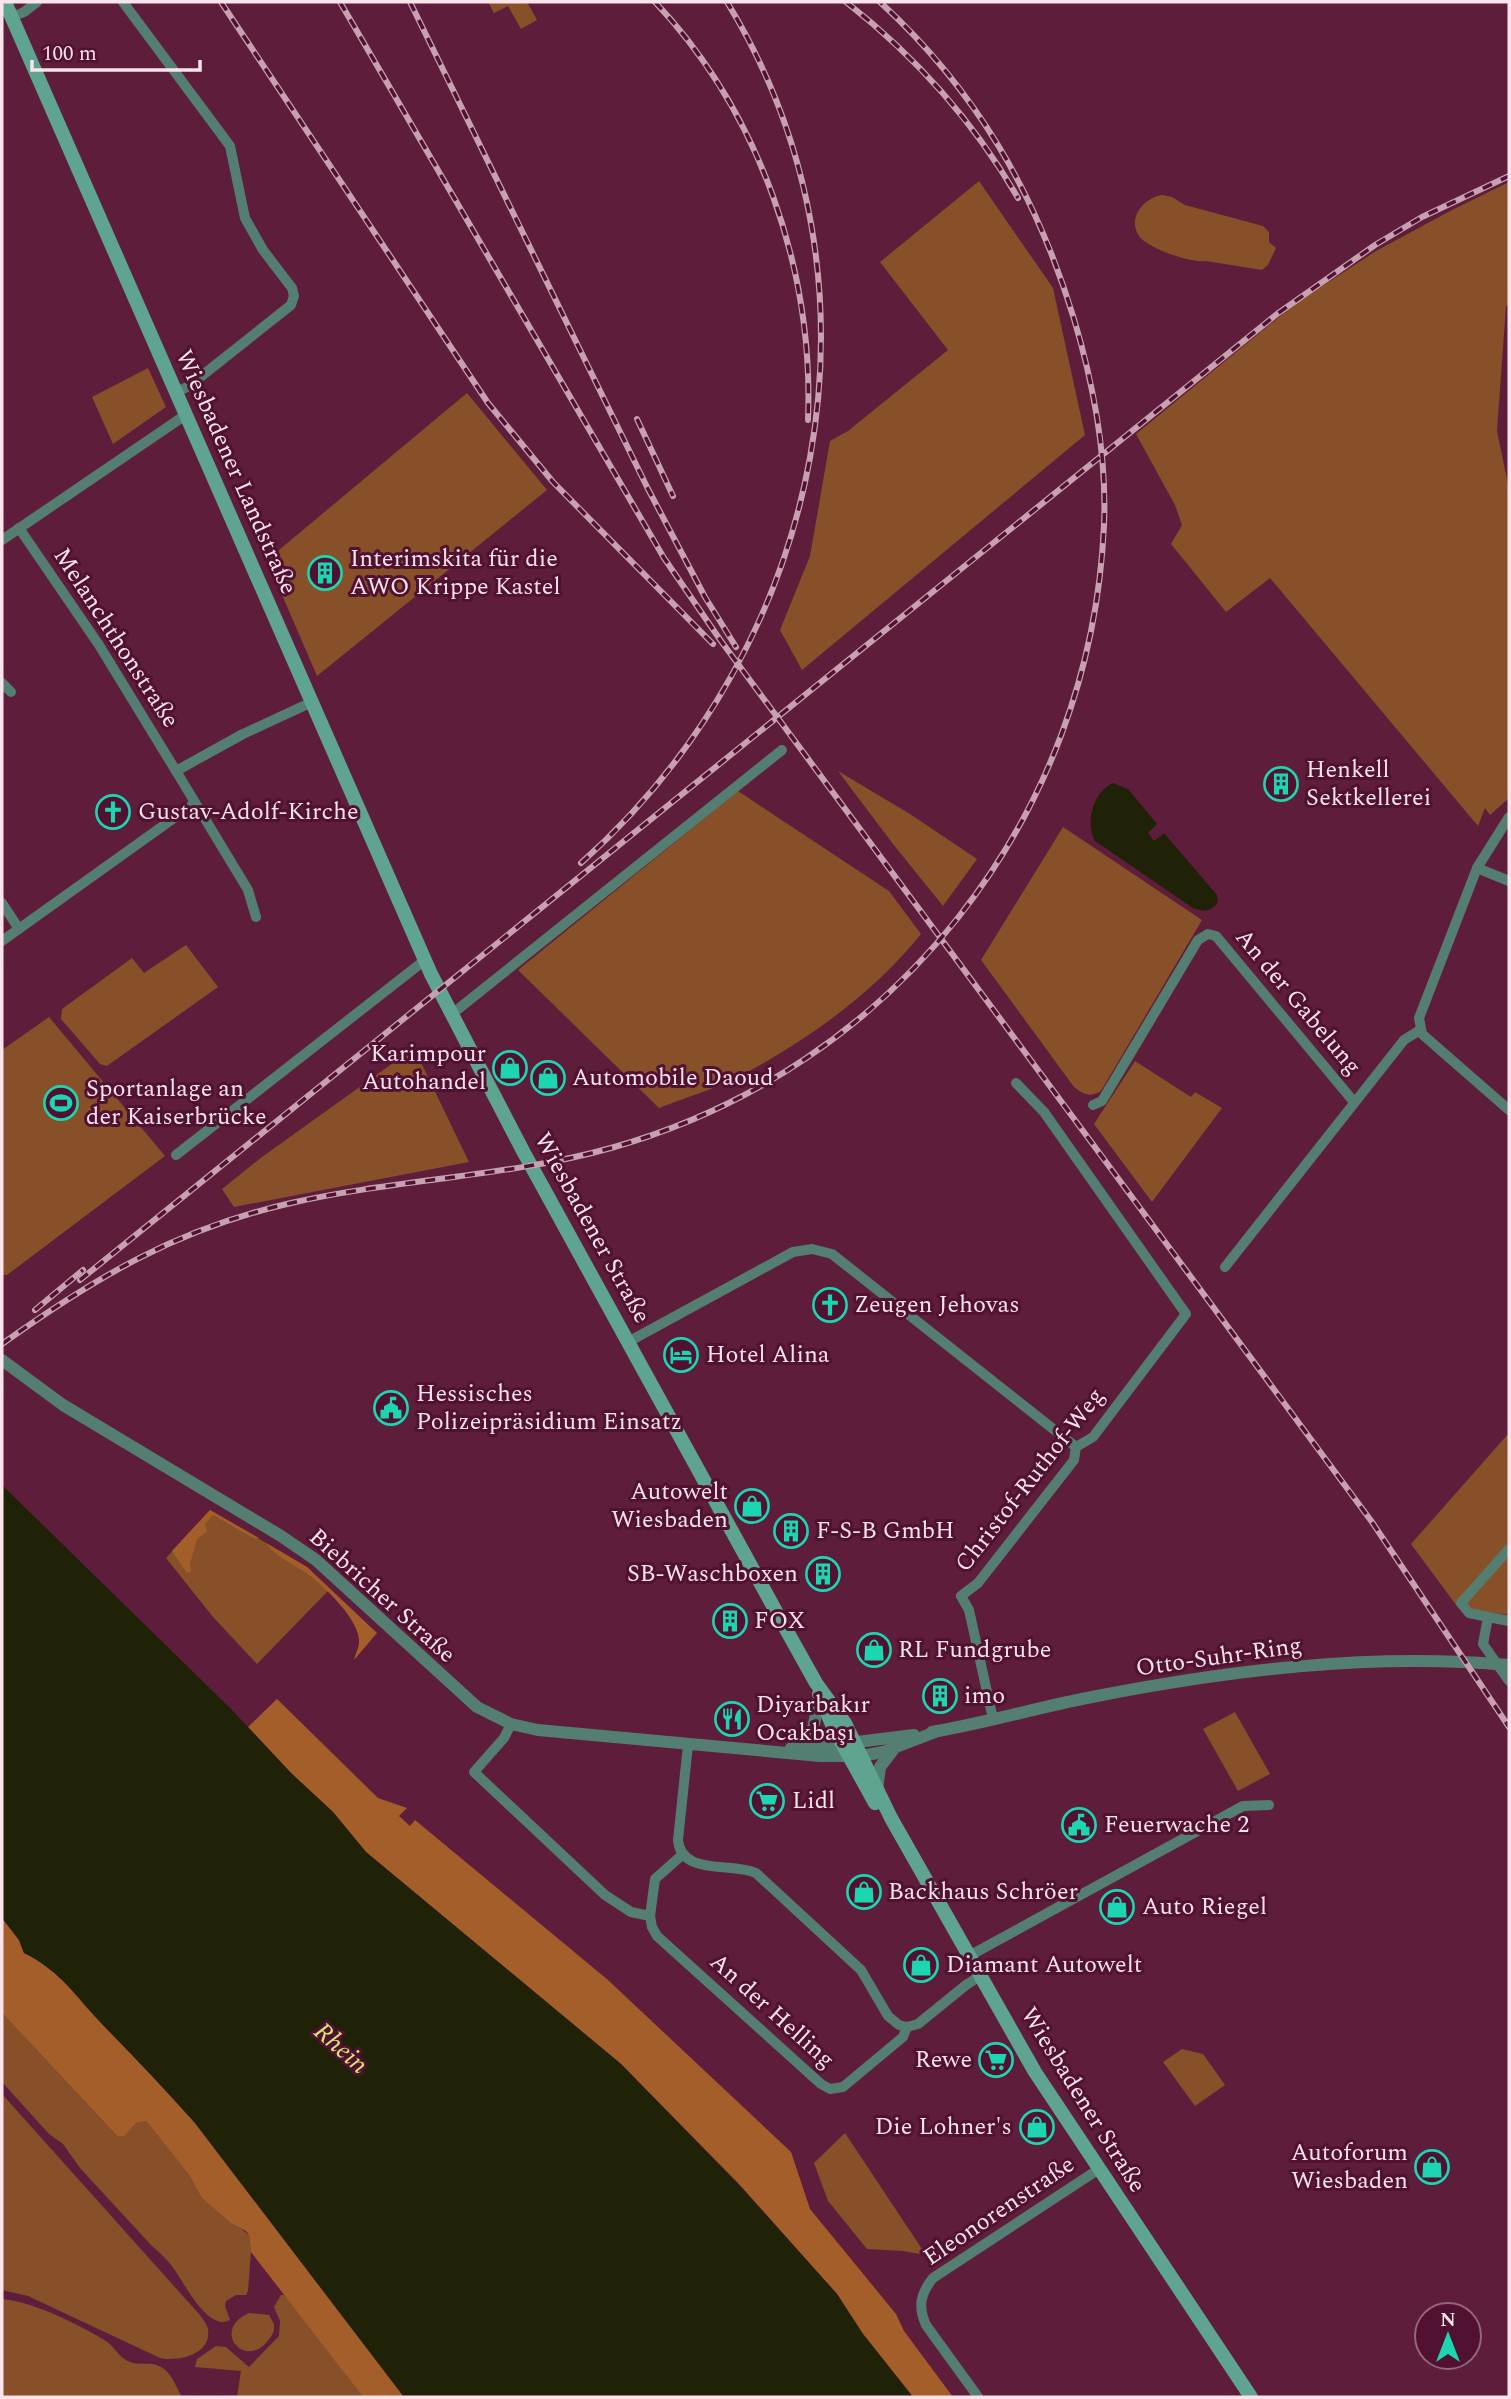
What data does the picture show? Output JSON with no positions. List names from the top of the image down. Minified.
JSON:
{"streets":{"main road":["Wiesbadener Landstraße","Wiesbadener Straße"],"street":["Melanchthonstraße","An der Gabelung","Christof-Ruthof-Weg","Biebricher Straße","Otto-Suhr-Ring","An der Helling","Eleonorenstraße"]},"crossings":[["Wiesbadener Landstraße","Wiesbadener Straße"],["Wiesbadener Straße","Biebricher Straße"],["Wiesbadener Straße","Otto-Suhr-Ring"],["Wiesbadener Straße","An der Helling"],["Wiesbadener Straße","Eleonorenstraße"],["Christof-Ruthof-Weg","Otto-Suhr-Ring"],["Biebricher Straße","Otto-Suhr-Ring"]],"water":["Rhein"],"places":{"building":["Interimskita für die AWO Krippe Kastel","Henkell Sektkellerei","F-S-B GmbH","SB-Waschboxen","FOX","imo"],"church":["Gustav-Adolf-Kirche","Zeugen Jehovas"],"shop":["Karimpour Autohandel","Automobile Daoud","Autowelt Wiesbaden","RL Fundgrube","Backhaus Schröer","Auto Riegel","Diamant Autowelt","Die Lohner's","Autoforum Wiesbaden"],"sports":["Sportanlage an der Kaiserbrücke"],"hotel":["Hotel Alina"],"public building":["Hessisches Polizeipräsidium Einsatz","Feuerwache 2"],"restaurant":["Diyarbakır Ocakbaşı"],"supermarket":["Lidl","Rewe"]},"scale_bar":"100 m","north":"top"}
